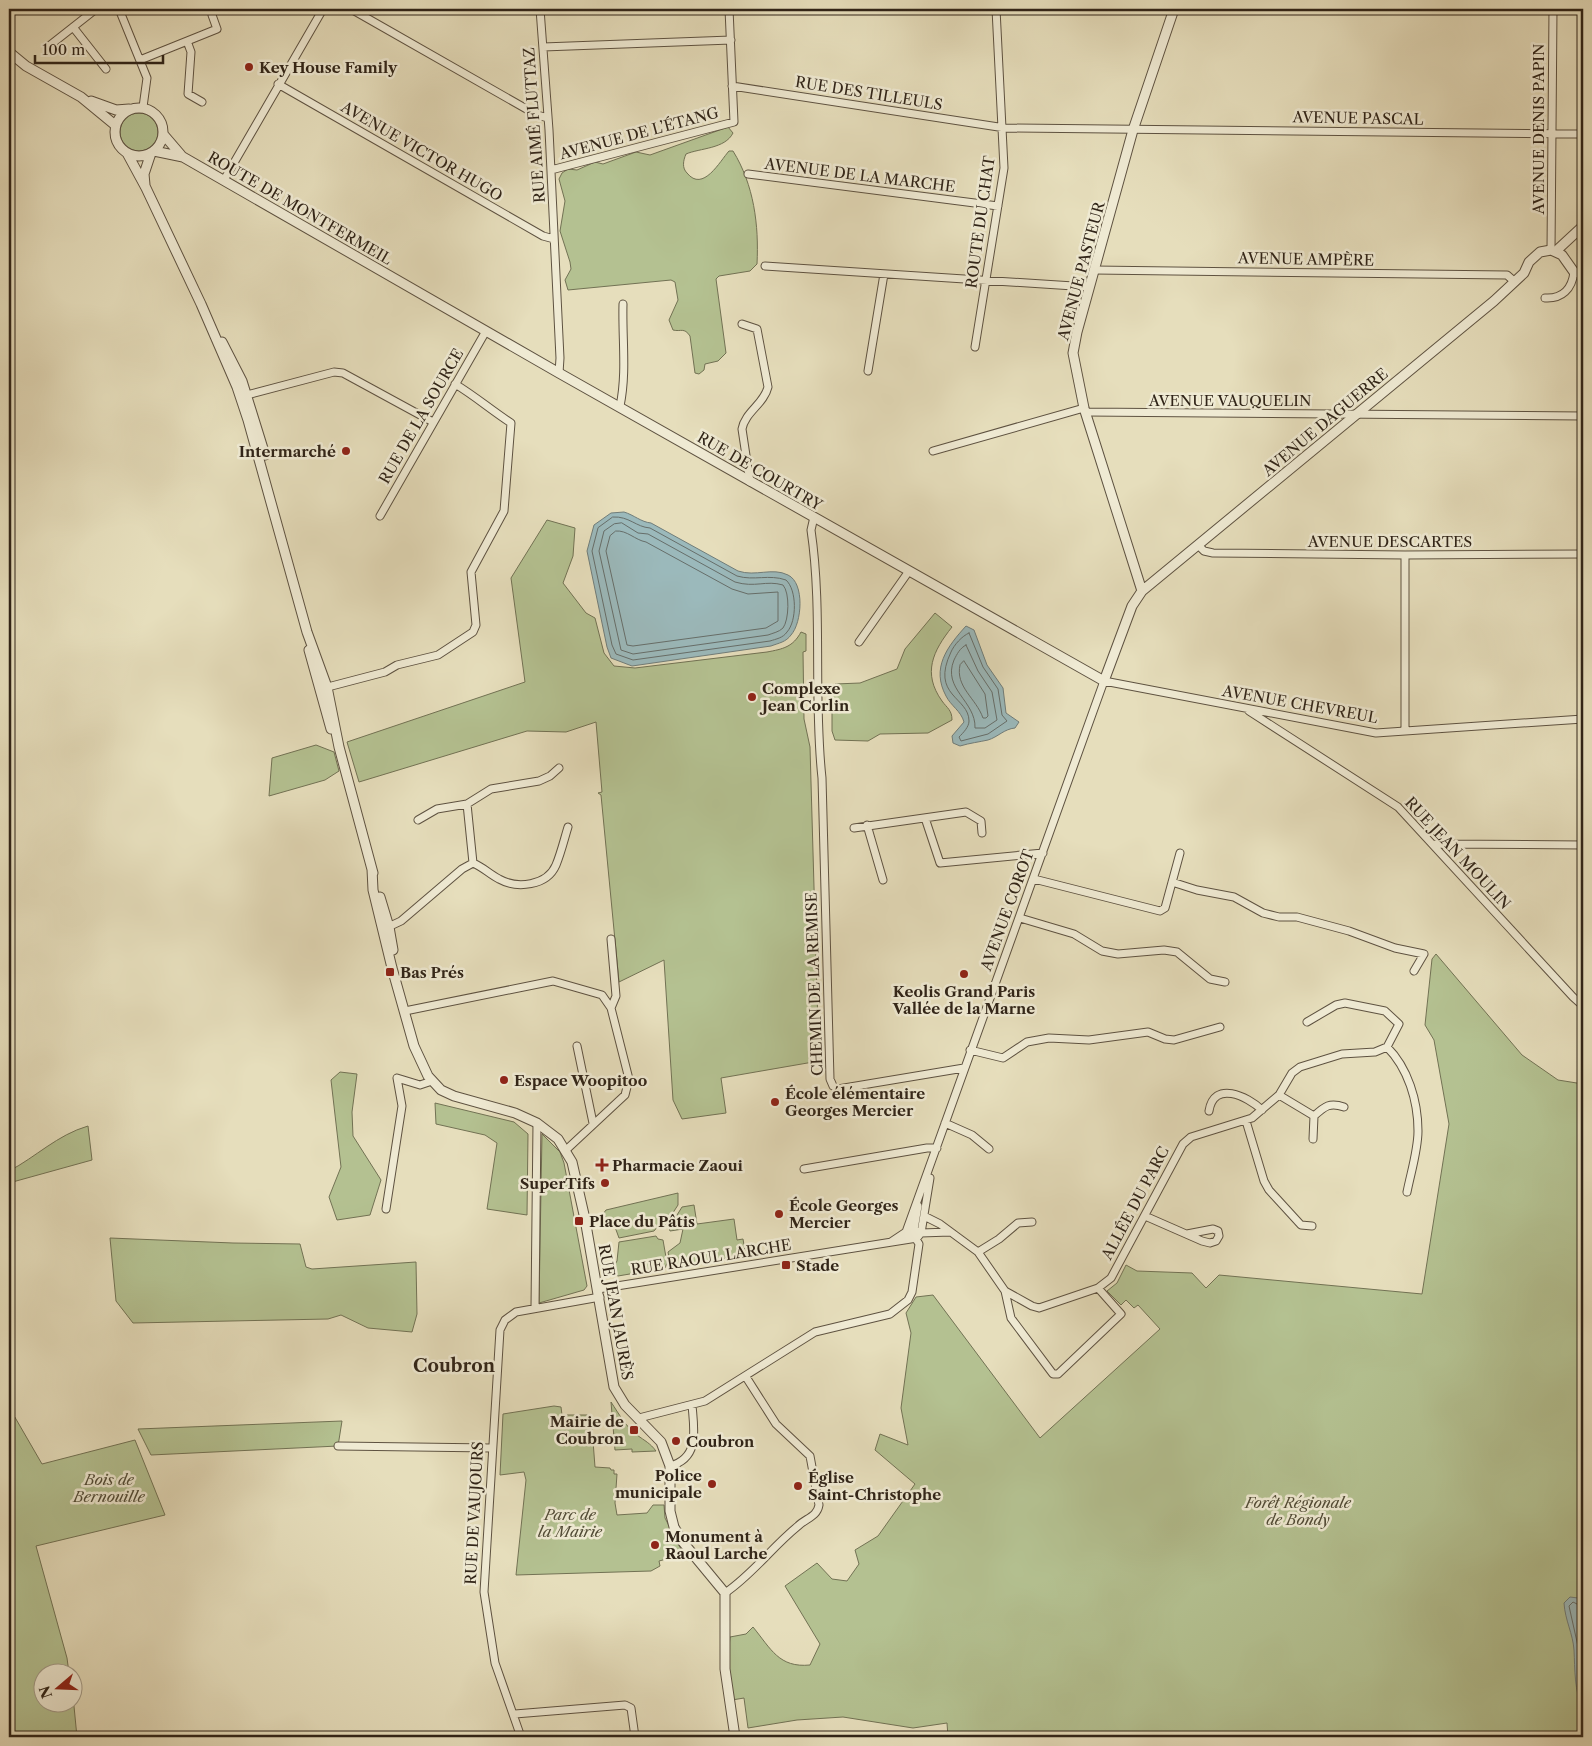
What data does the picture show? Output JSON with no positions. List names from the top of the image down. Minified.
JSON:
{"streets":{"street":["RUE DES TILLEULS","AVENUE PASCAL","RUE AIMÉ FLUTTAZ","AVENUE DENIS PAPIN","AVENUE DE L’ÉTANG","AVENUE VICTOR HUGO","AVENUE DE LA MARCHE","ROUTE DE MONTFERMEIL","ROUTE DU CHAT","AVENUE AMPÈRE","AVENUE PASTEUR","AVENUE VAUQUELIN","RUE DE LA SOURCE","AVENUE DAGUERRE","RUE DE COURTRY","AVENUE DESCARTES","AVENUE CHEVREUL","RUE JEAN MOULIN","AVENUE COROT","CHEMIN DE LA REMISE","ALLÉE DU PARC","RUE RAOUL LARCHE","RUE JEAN JAURÈS","RUE DE VAUJOURS"]},"crossings":[["RUE DES TILLEULS","AVENUE PASCAL"],["RUE DES TILLEULS","AVENUE DE L’ÉTANG"],["RUE DES TILLEULS","ROUTE DU CHAT"],["RUE DES TILLEULS","AVENUE PASTEUR"],["AVENUE PASCAL","AVENUE DENIS PAPIN"],["AVENUE PASCAL","AVENUE PASTEUR"],["RUE AIMÉ FLUTTAZ","AVENUE DE L’ÉTANG"],["RUE AIMÉ FLUTTAZ","AVENUE VICTOR HUGO"],["RUE AIMÉ FLUTTAZ","RUE DE COURTRY"],["AVENUE DENIS PAPIN","AVENUE DAGUERRE"],["AVENUE DE LA MARCHE","ROUTE DU CHAT"],["ROUTE DE MONTFERMEIL","RUE DE COURTRY"],["ROUTE DE MONTFERMEIL","RUE JEAN JAURÈS"],["AVENUE AMPÈRE","AVENUE PASTEUR"],["AVENUE AMPÈRE","AVENUE DAGUERRE"],["AVENUE PASTEUR","AVENUE VAUQUELIN"],["AVENUE PASTEUR","AVENUE DAGUERRE"],["AVENUE VAUQUELIN","AVENUE DAGUERRE"],["RUE DE LA SOURCE","RUE DE COURTRY"],["AVENUE DAGUERRE","AVENUE DESCARTES"],["RUE DE COURTRY","AVENUE CHEVREUL"],["RUE DE COURTRY","AVENUE COROT"],["RUE DE COURTRY","CHEMIN DE LA REMISE"],["AVENUE CHEVREUL","RUE JEAN MOULIN"],["AVENUE CHEVREUL","AVENUE COROT"],["AVENUE COROT","CHEMIN DE LA REMISE"],["AVENUE COROT","ALLÉE DU PARC"],["AVENUE COROT","RUE RAOUL LARCHE"],["RUE RAOUL LARCHE","RUE JEAN JAURÈS"],["RUE RAOUL LARCHE","RUE DE VAUJOURS"]],"districts":["Coubron"],"parks":["Bois de Bernouille","Forêt Régionale de Bondy","Parc de la Mairie"],"places":{"other":["Key House Family","Intermarché","Complexe Jean Corlin","Keolis Grand Paris Vallée de la Marne","Espace Woopitoo","École élémentaire Georges Mercier","SuperTifs","École Georges Mercier","Coubron","Police municipale","Église Saint-Christophe","Monument à Raoul Larche"],"transit":["Bas Prés","Place du Pâtis","Stade","Mairie de Coubron"],"health":["Pharmacie Zaoui"]},"scale_bar":"100 m","north":"left"}
